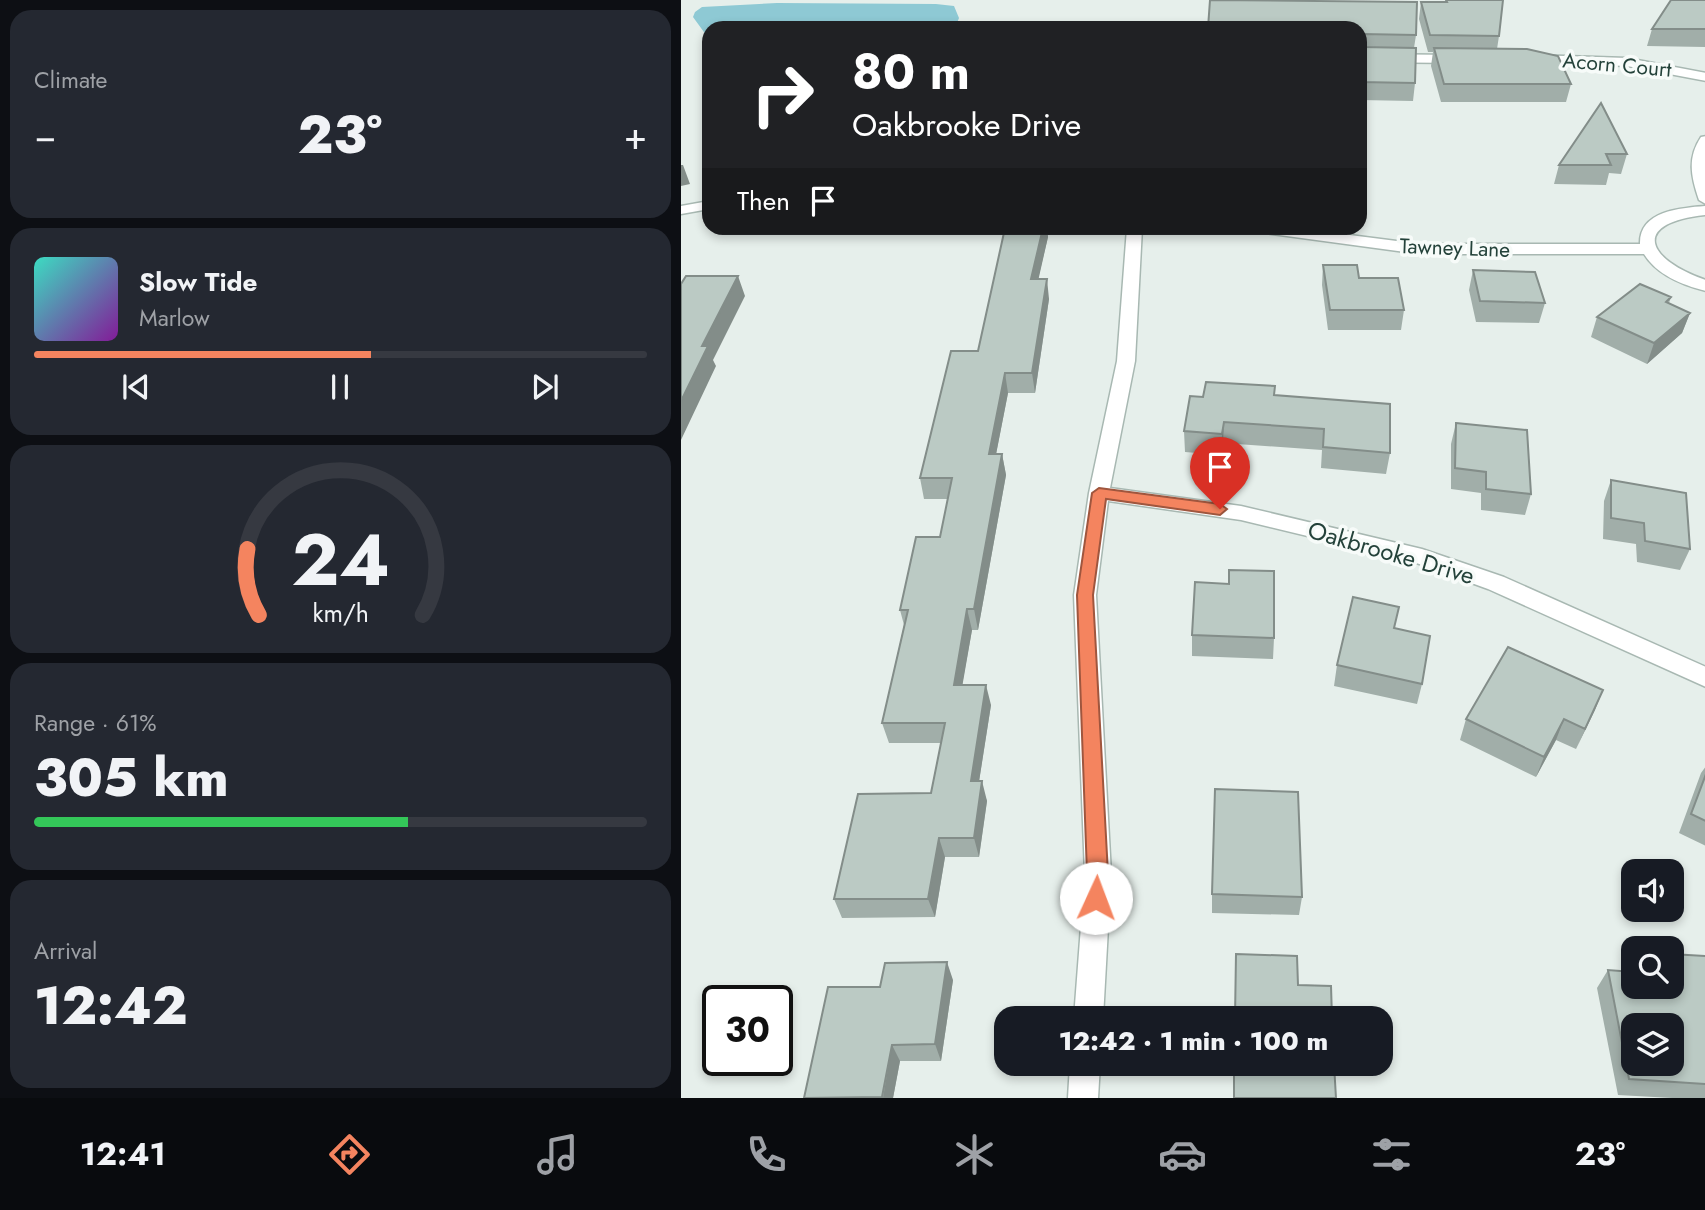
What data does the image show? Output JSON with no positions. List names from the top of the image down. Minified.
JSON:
{"streets":{"street":["Acorn Court","Tawney Lane","Oakbrooke Drive"]},"page":{"tile":["Climate",["Range · 61%","305 km"],["Arrival","12:42"]],"turn":["80 m","Oakbrooke Drive"],"heat":["−","23°","+"],"then":"Then","song":["Slow Tide","Marlow"],"limit":"30","trip":"12:42 · 1 min · 100 m","tabs":["12:41","23°"],"gauge":["24","km/h"]}}
